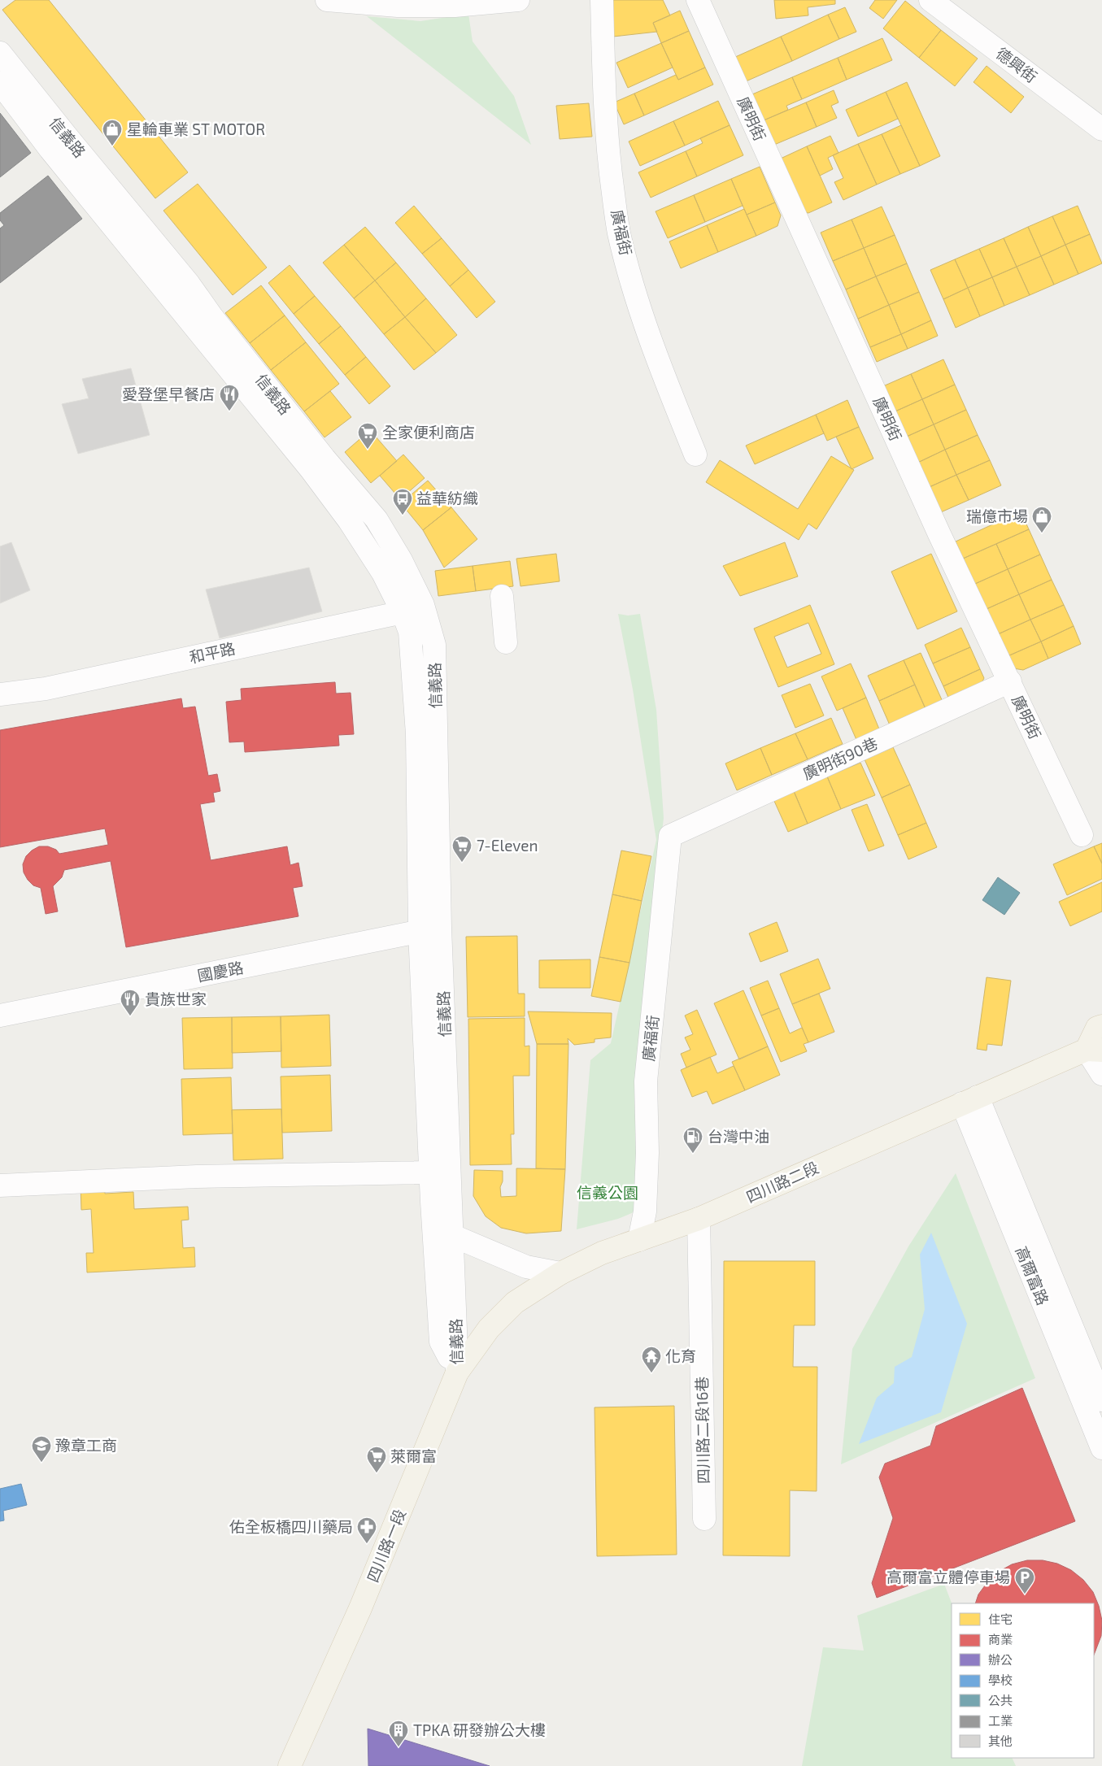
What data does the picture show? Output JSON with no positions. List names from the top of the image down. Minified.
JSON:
{"streets":{"main road":["四川路二段","四川路一段"],"street":["德興街","廣明街","信義路","廣福街","和平路","廣明街90巷","國慶路","高爾富路","四川路二段16巷"]},"crossings":[["廣明街","廣明街90巷"],["信義路","和平路"],["信義路","國慶路"],["信義路","四川路一段"],["廣福街","廣明街90巷"],["廣福街","四川路二段"],["四川路二段","高爾富路"],["四川路二段","四川路二段16巷"],["四川路二段","四川路一段"]],"parks":["信義公園"],"places":{"shop":["星輪車業 ST MOTOR","瑞億市場"],"restaurant":["愛登堡早餐店","貴族世家"],"supermarket":["全家便利商店","7-Eleven","萊爾富"],"bus stop":["益華紡織"],"fuel station":["台灣中油"],"temple":["化育"],"school or university":["豫章工商"],"pharmacy":["佑全板橋四川藥局"],"parking":["高爾富立體停車場"],"building":["TPKA 研發辦公大樓"]},"legend":["住宅","商業","辦公","學校","公共","工業","其他"]}
